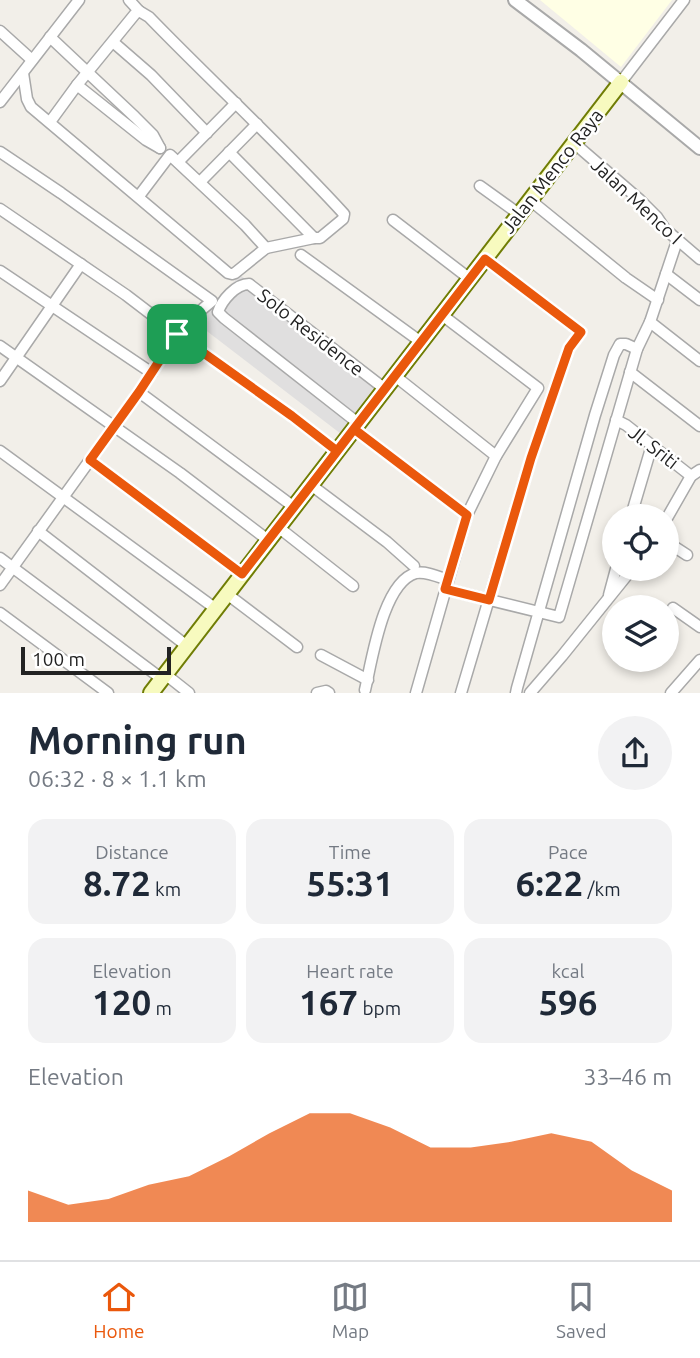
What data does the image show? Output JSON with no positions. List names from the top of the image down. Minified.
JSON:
{"streets":{"main road":["Jalan Menco Raya"],"street":["Jalan Menco I","Solo Residence","Jl. Sriti"]},"crossings":[["Jalan Menco Raya","Jalan Menco I"],["Jalan Menco Raya","Solo Residence"]],"scale_bar":"100 m","page":{"scale":"100 m","heading":["Morning run","06:32 · 8 × 1.1 km"],"stats":[["Distance","8.72 km"],["Time","55:31"],["Pace","6:22 /km"],["Elevation","120 m"],["Heart rate","167 bpm"],["kcal","596"]],"chart":["Elevation","33–46 m"],"tabs":["Home","Map","Saved"]}}
